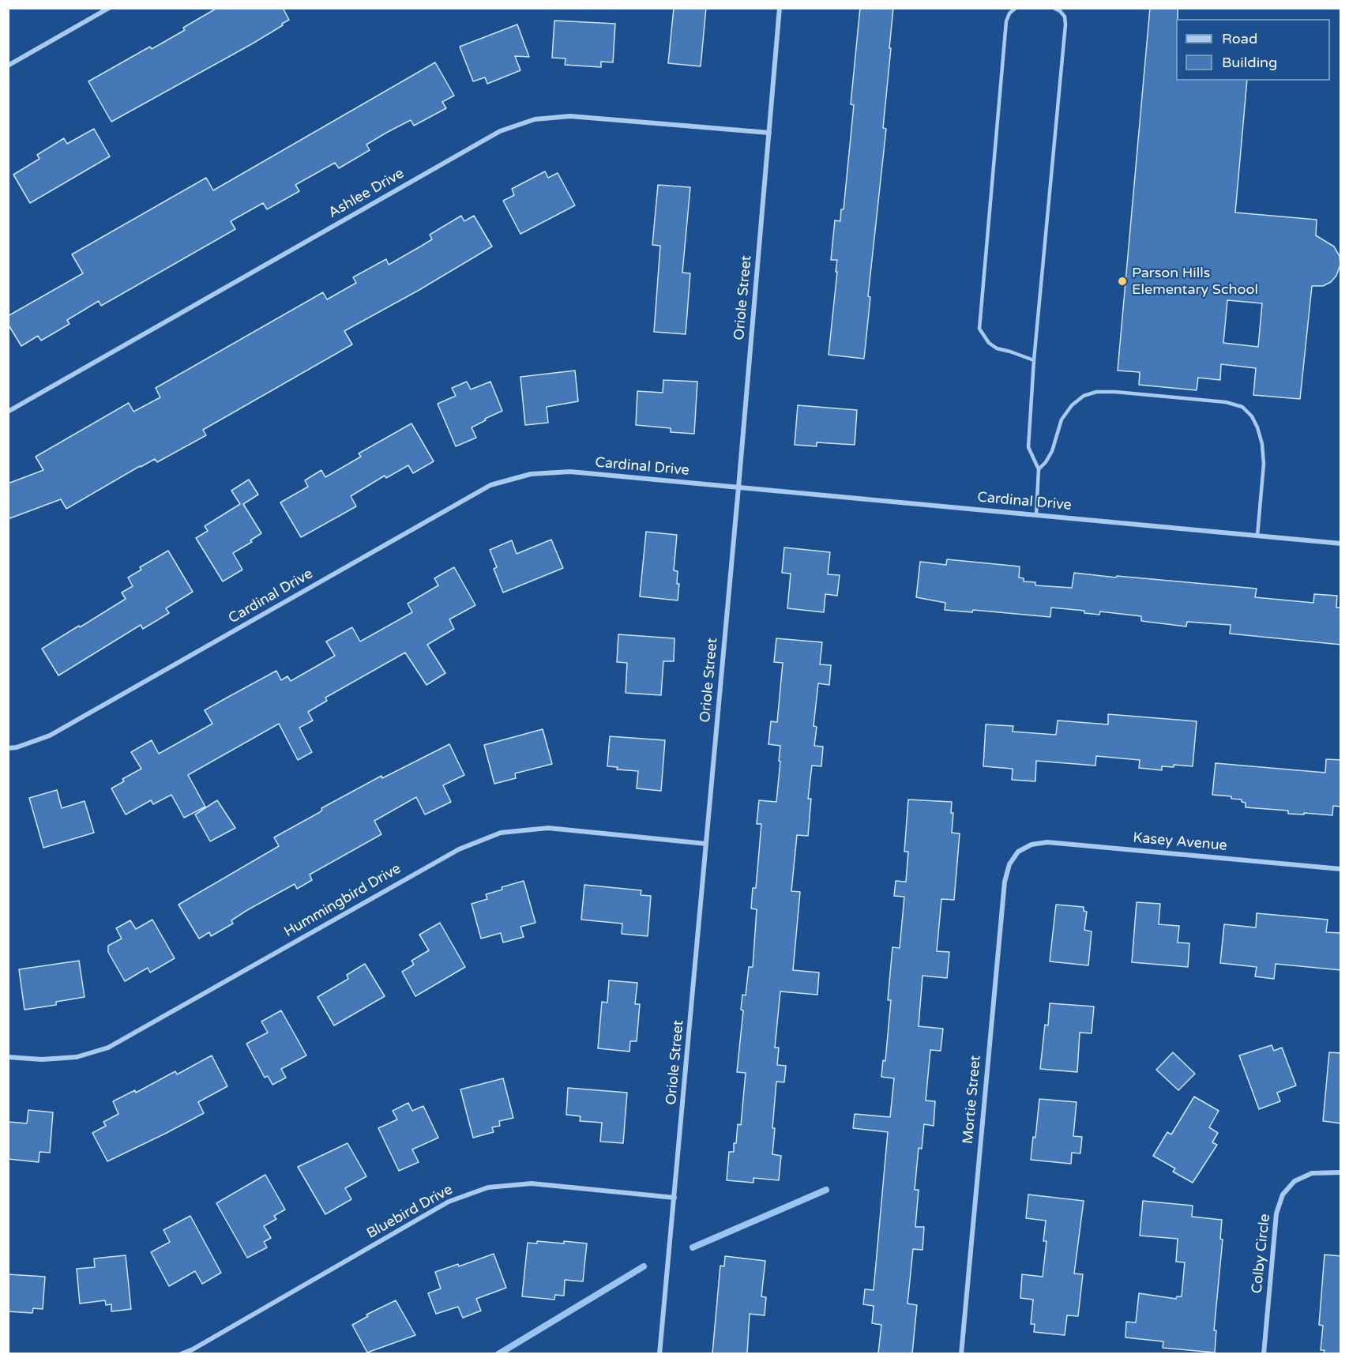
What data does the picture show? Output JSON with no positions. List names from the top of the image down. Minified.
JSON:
{"streets":{"street":["Ashlee Drive","Oriole Street","Cardinal Drive","Kasey Avenue","Hummingbird Drive","Mortie Street","Bluebird Drive","Colby Circle"]},"crossings":[["Ashlee Drive","Oriole Street"],["Oriole Street","Cardinal Drive"],["Oriole Street","Hummingbird Drive"],["Oriole Street","Bluebird Drive"],["Kasey Avenue","Mortie Street"]],"places":["Parson Hills Elementary School"],"legend":["Road","Building"]}
